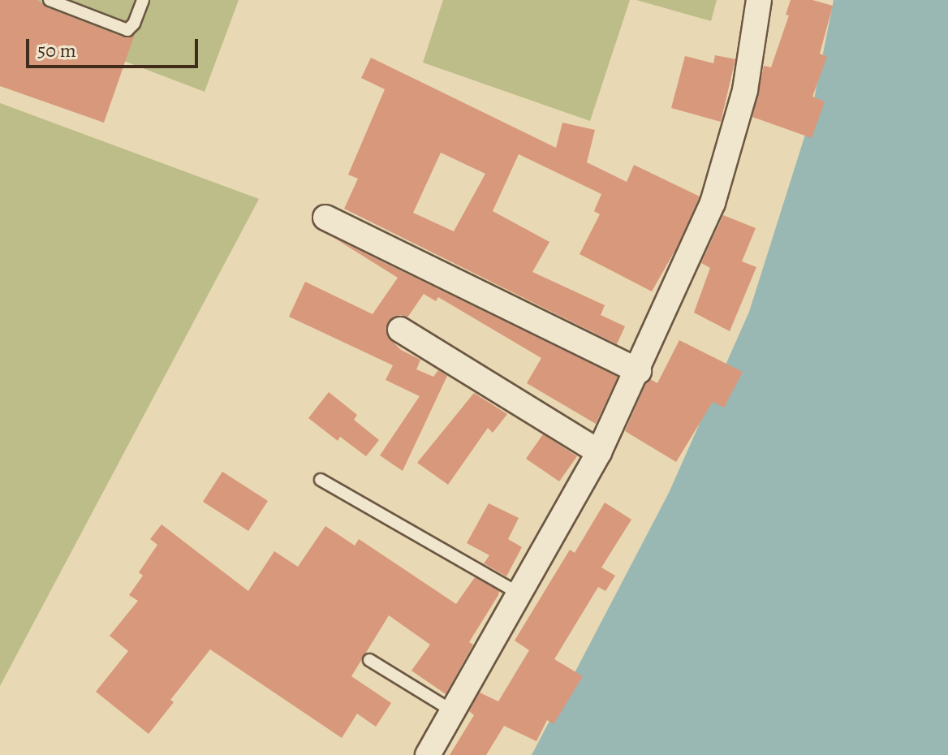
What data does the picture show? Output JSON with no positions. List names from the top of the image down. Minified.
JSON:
{"scale_bar":"50 m"}
